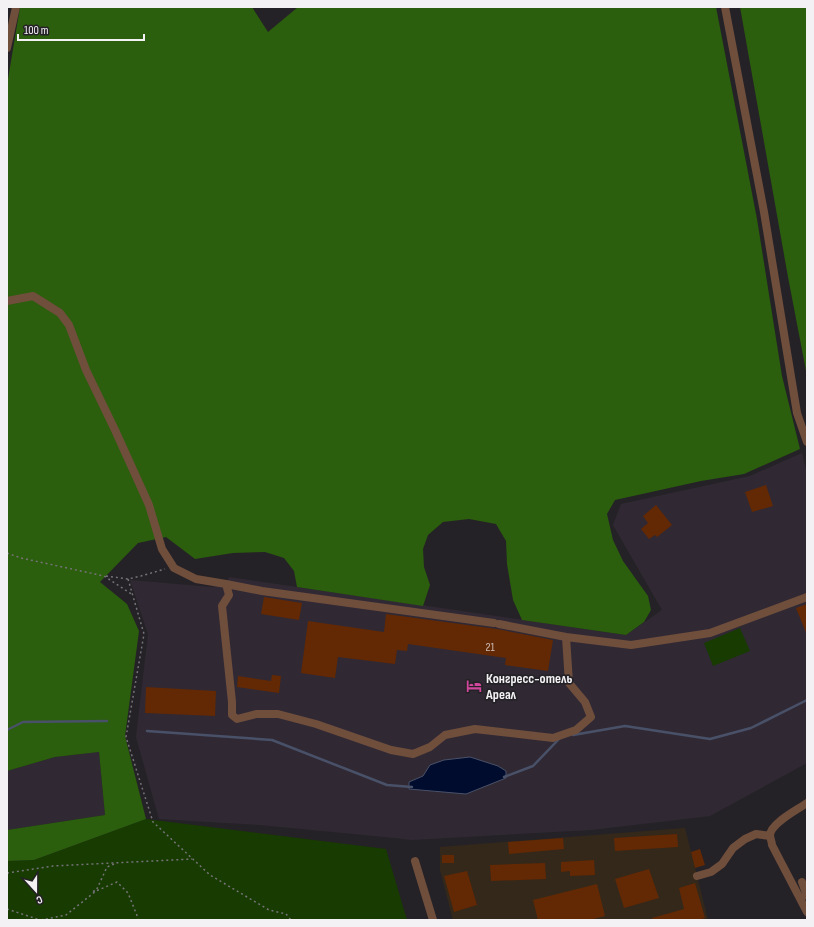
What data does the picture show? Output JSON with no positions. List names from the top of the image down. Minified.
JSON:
{"places":{"hotel":["Конгресс-отель Ареал"]},"house_numbers":["21"],"scale_bar":"100 m","north":"bottom"}
